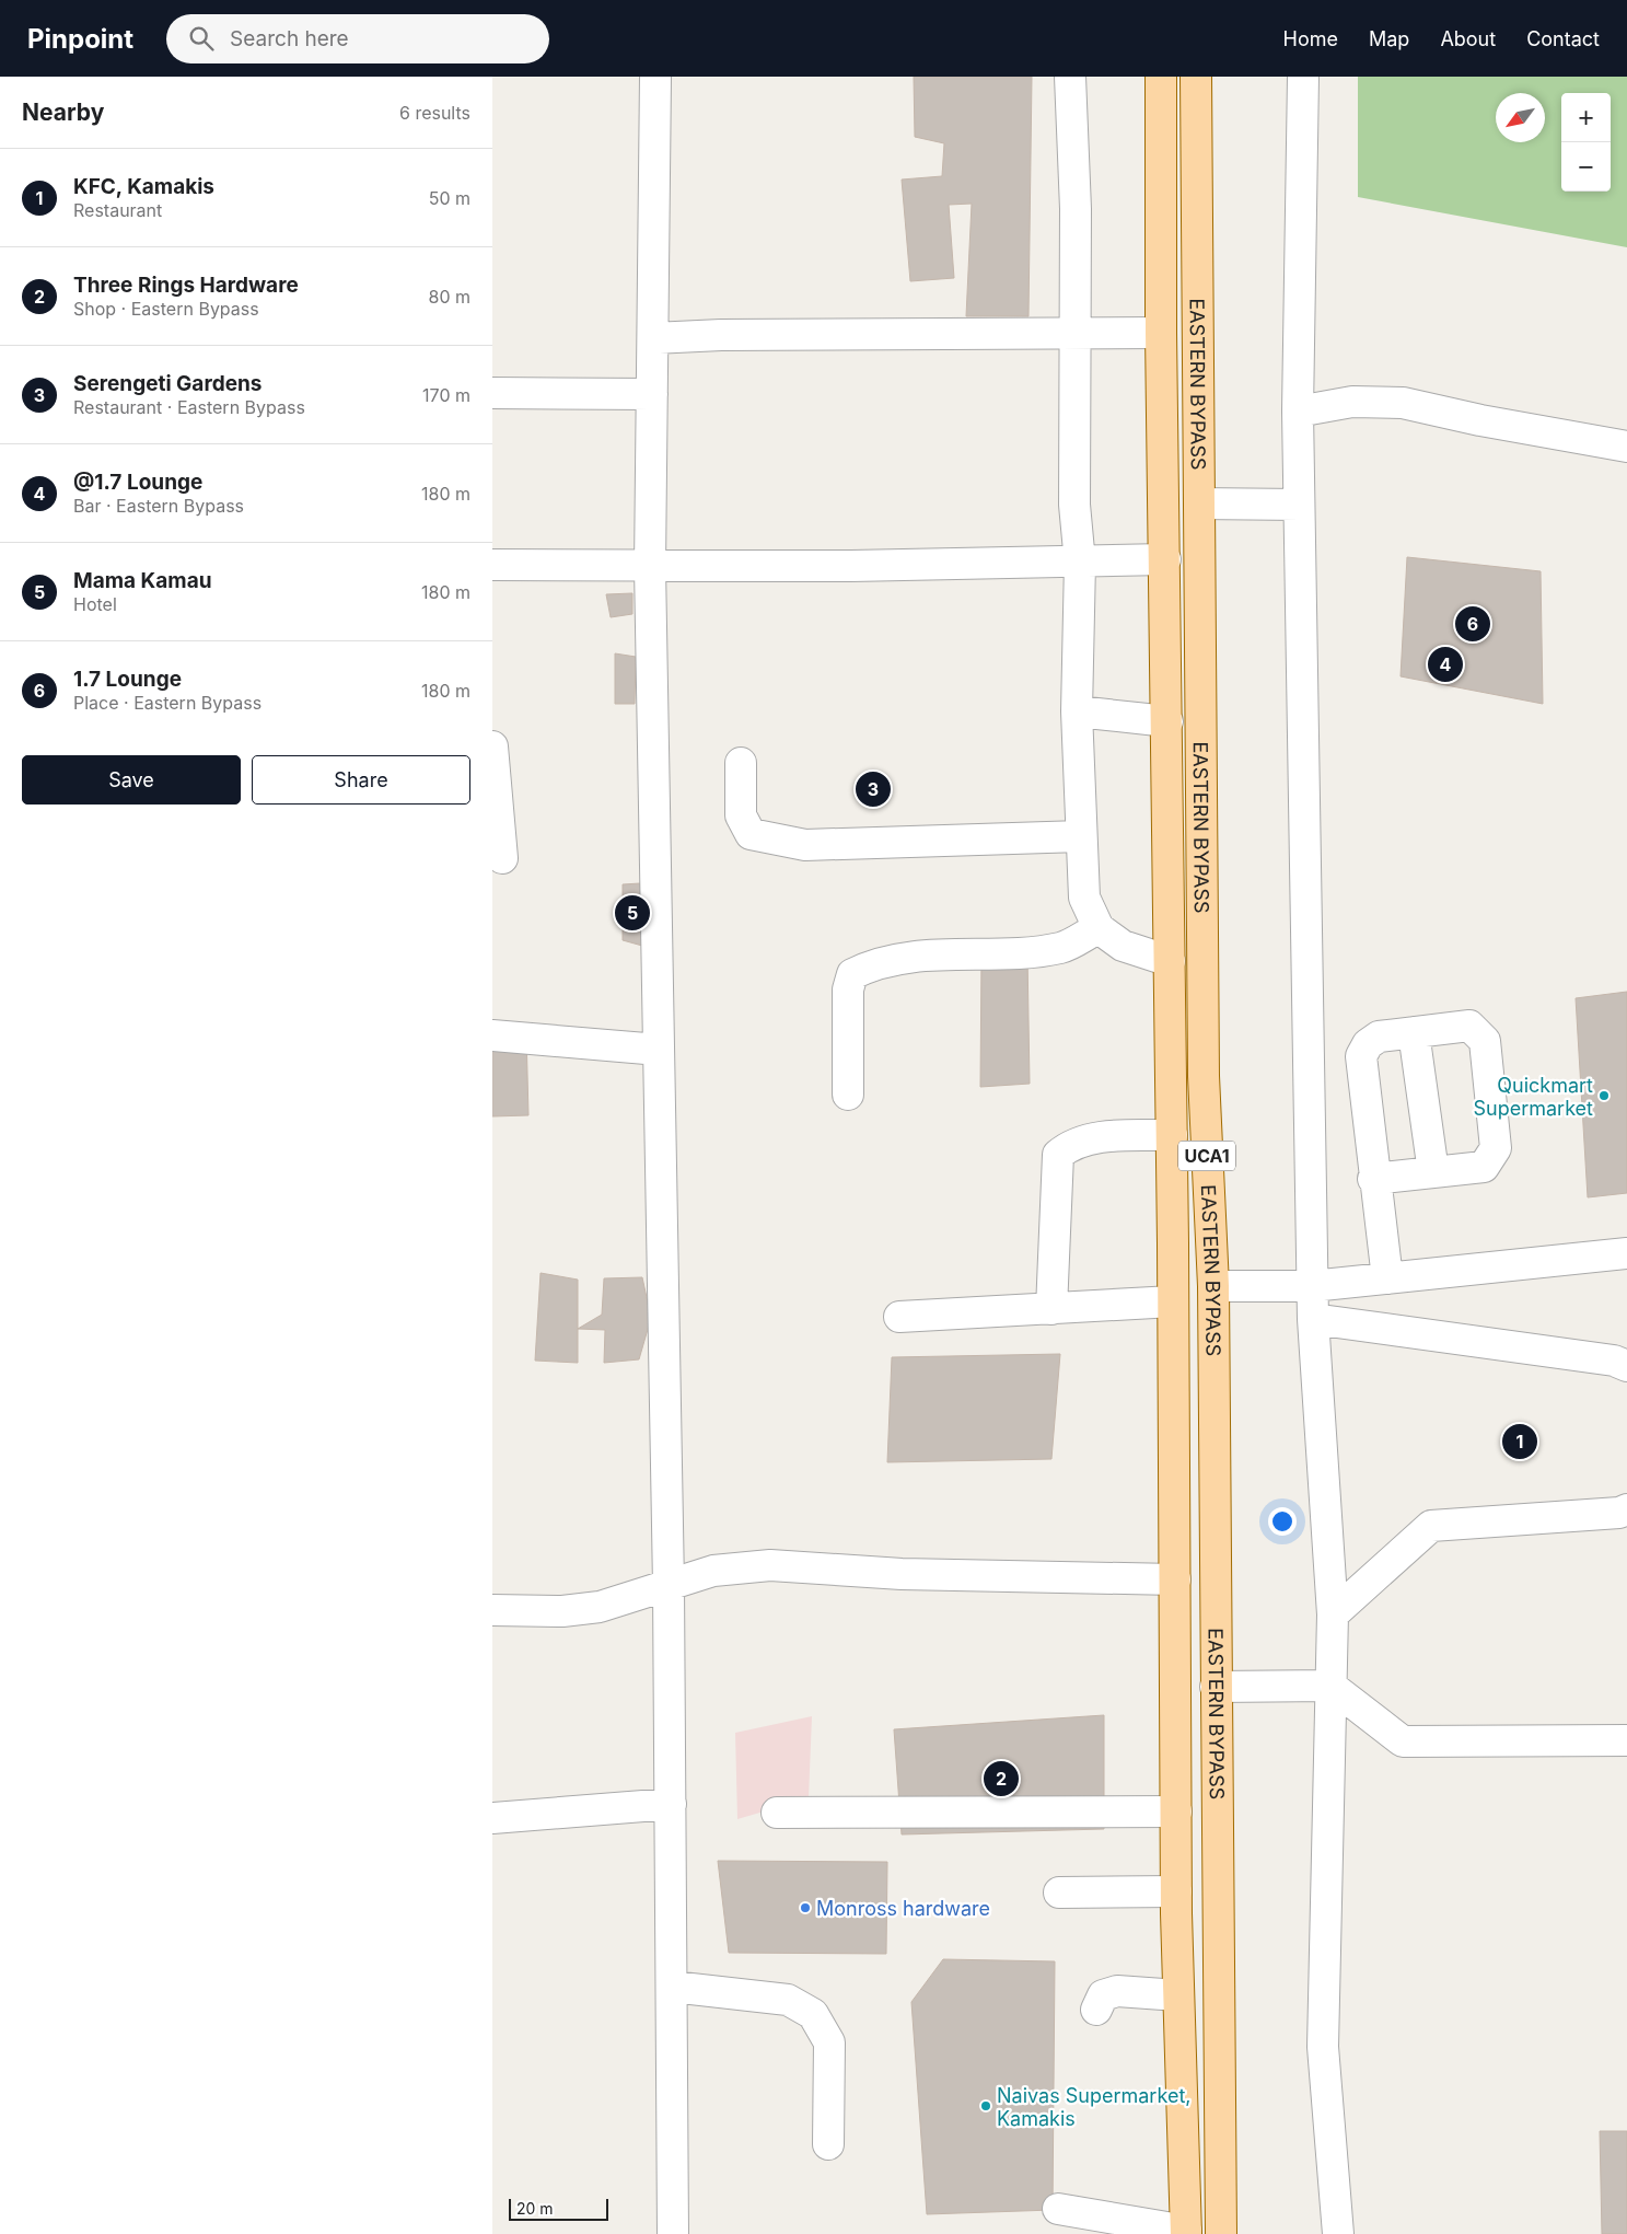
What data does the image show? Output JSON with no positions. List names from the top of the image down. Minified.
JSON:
{"streets":{"main road":["EASTERN BYPASS","UCA1"]},"places":["Quickmart Supermarket","Monross hardware","Naivas Supermarket, Kamakis"],"scale_bar":"20 m","north":"bottom left","page":{"header":"Pinpoint","search":"Search here","nav":["Home","Map","About","Contact"],"heading":["Nearby","6 results"],"map_buttons":["+","−"],"list":[{"mark":"1","name":"KFC, Kamakis","note":"Restaurant","value":"50 m"},{"mark":"2","name":"Three Rings Hardware","note":"Shop · Eastern Bypass","value":"80 m"},{"mark":"3","name":"Serengeti Gardens","note":"Restaurant · Eastern Bypass","value":"170 m"},{"mark":"4","name":"@1.7 Lounge","note":"Bar · Eastern Bypass","value":"180 m"},{"mark":"5","name":"Mama Kamau","note":"Hotel","value":"180 m"},{"mark":"6","name":"1.7 Lounge","note":"Place · Eastern Bypass","value":"180 m"}],"pins":["6","4","3","5","1","2"],"buttons":["Save","Share"],"scale":"20 m"}}
